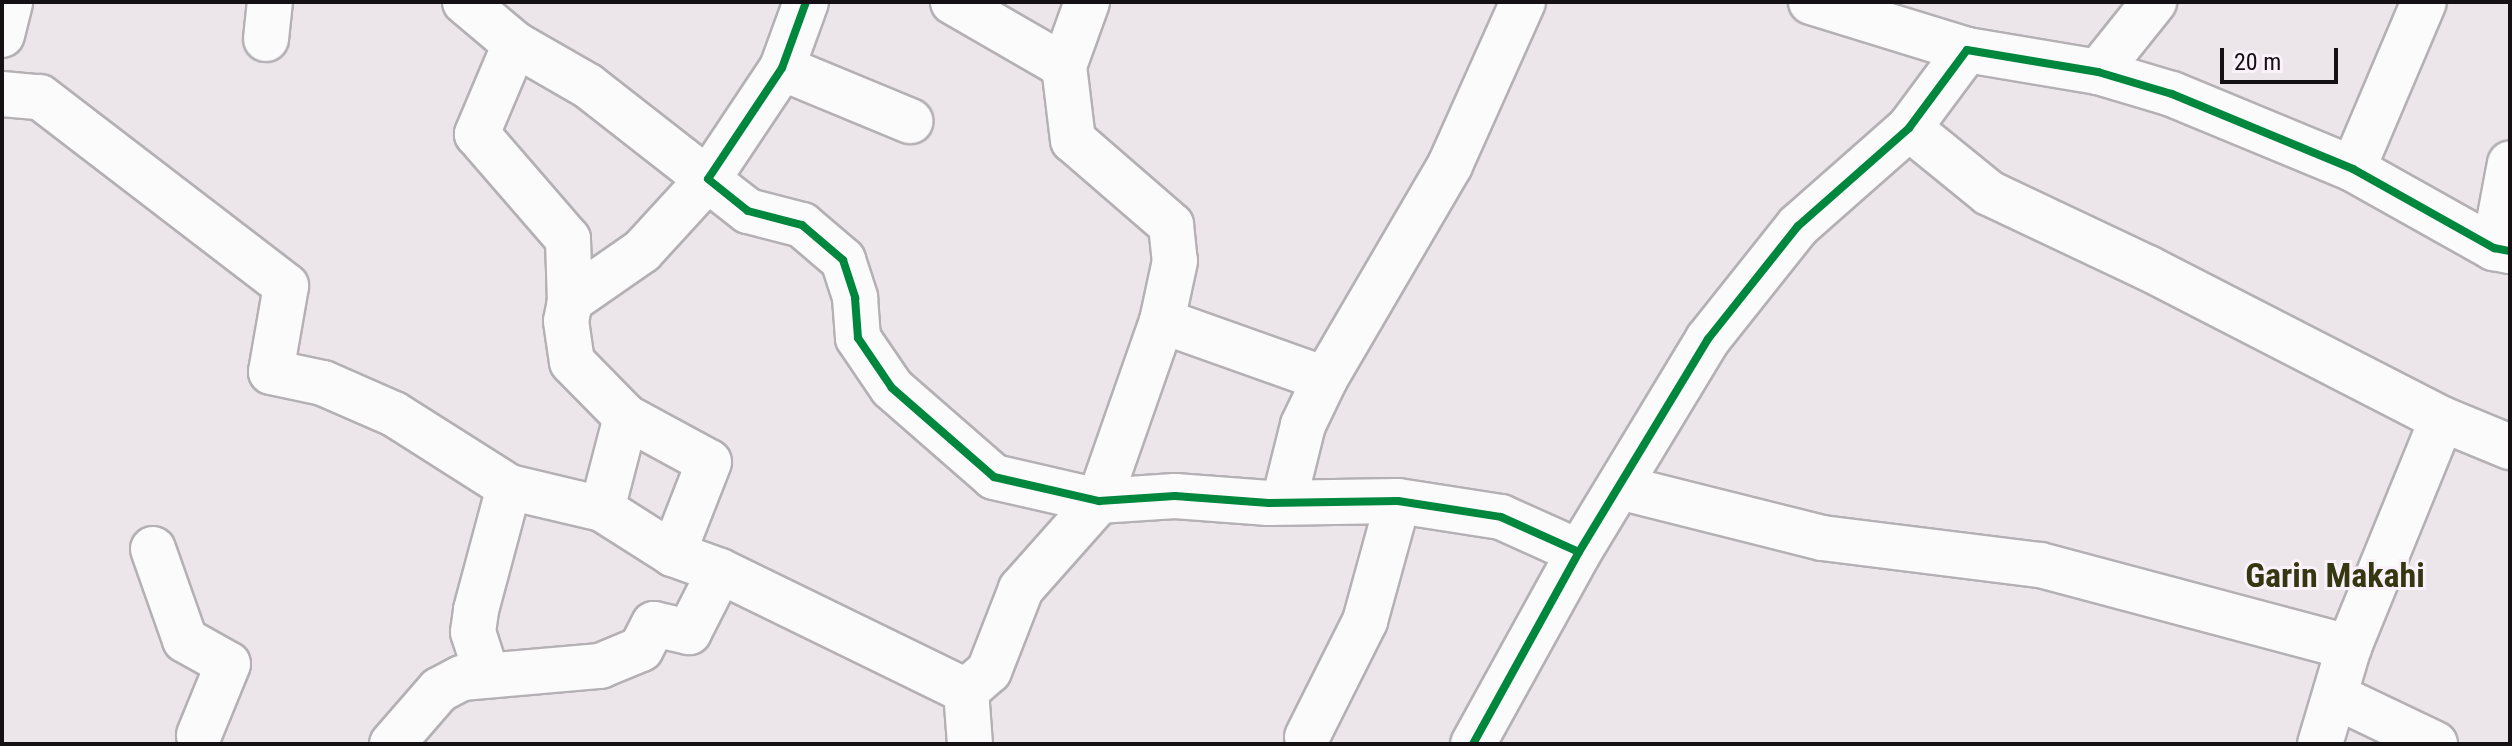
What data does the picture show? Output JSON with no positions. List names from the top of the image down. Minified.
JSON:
{"districts":["Garin Makahi"],"scale_bar":"20 m"}
